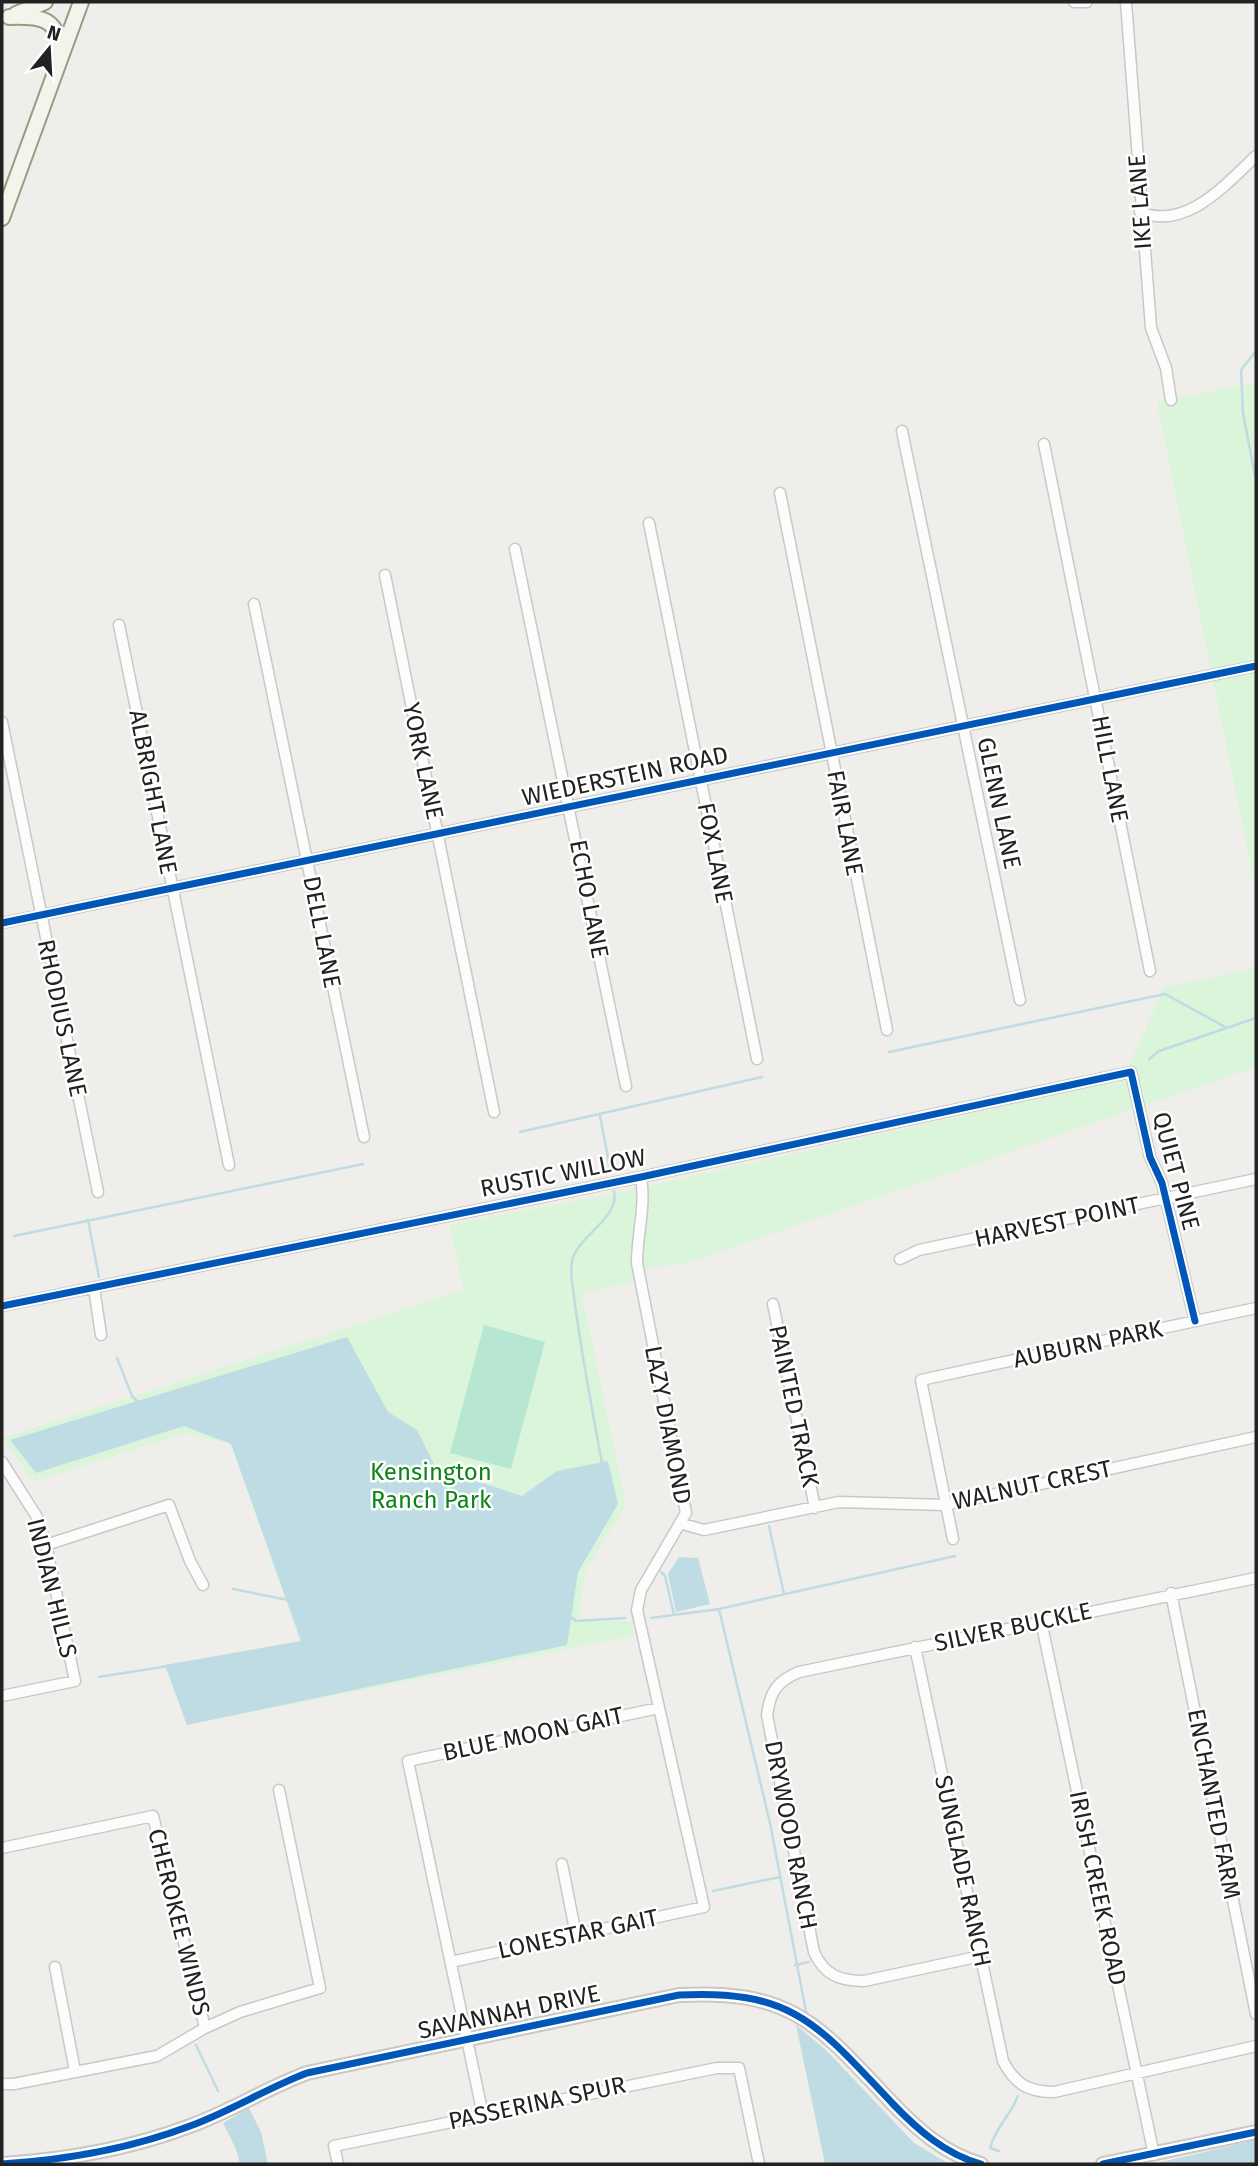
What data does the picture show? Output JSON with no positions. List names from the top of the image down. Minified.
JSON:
{"streets":{"street":["IKE LANE","YORK LANE","HILL LANE","WIEDERSTEIN ROAD","ALBRIGHT LANE","GLENN LANE","FAIR LANE","FOX LANE","ECHO LANE","DELL LANE","RHODIUS LANE","QUIET PINE","RUSTIC WILLOW","HARVEST POINT","AUBURN PARK","PAINTED TRACK","LAZY DIAMOND","WALNUT CREST","INDIAN HILLS","SILVER BUCKLE","BLUE MOON GAIT","ENCHANTED FARM","DRYWOOD RANCH","SUNGLADE RANCH","IRISH CREEK ROAD","CHEROKEE WINDS","LONESTAR GAIT","SAVANNAH DRIVE","PASSERINA SPUR"]},"crossings":[["YORK LANE","WIEDERSTEIN ROAD"],["HILL LANE","WIEDERSTEIN ROAD"],["WIEDERSTEIN ROAD","ALBRIGHT LANE"],["WIEDERSTEIN ROAD","GLENN LANE"],["WIEDERSTEIN ROAD","FAIR LANE"],["WIEDERSTEIN ROAD","FOX LANE"],["WIEDERSTEIN ROAD","ECHO LANE"],["WIEDERSTEIN ROAD","DELL LANE"],["WIEDERSTEIN ROAD","RHODIUS LANE"],["QUIET PINE","RUSTIC WILLOW"],["QUIET PINE","HARVEST POINT"],["QUIET PINE","AUBURN PARK"],["RUSTIC WILLOW","LAZY DIAMOND"],["AUBURN PARK","WALNUT CREST"],["PAINTED TRACK","WALNUT CREST"],["LAZY DIAMOND","WALNUT CREST"],["LAZY DIAMOND","BLUE MOON GAIT"],["LAZY DIAMOND","LONESTAR GAIT"],["SILVER BUCKLE","ENCHANTED FARM"],["SILVER BUCKLE","DRYWOOD RANCH"],["SILVER BUCKLE","SUNGLADE RANCH"],["SILVER BUCKLE","IRISH CREEK ROAD"],["BLUE MOON GAIT","LONESTAR GAIT"],["DRYWOOD RANCH","SUNGLADE RANCH"],["SUNGLADE RANCH","IRISH CREEK ROAD"]],"parks":["Kensington Ranch Park"],"north":"top"}
